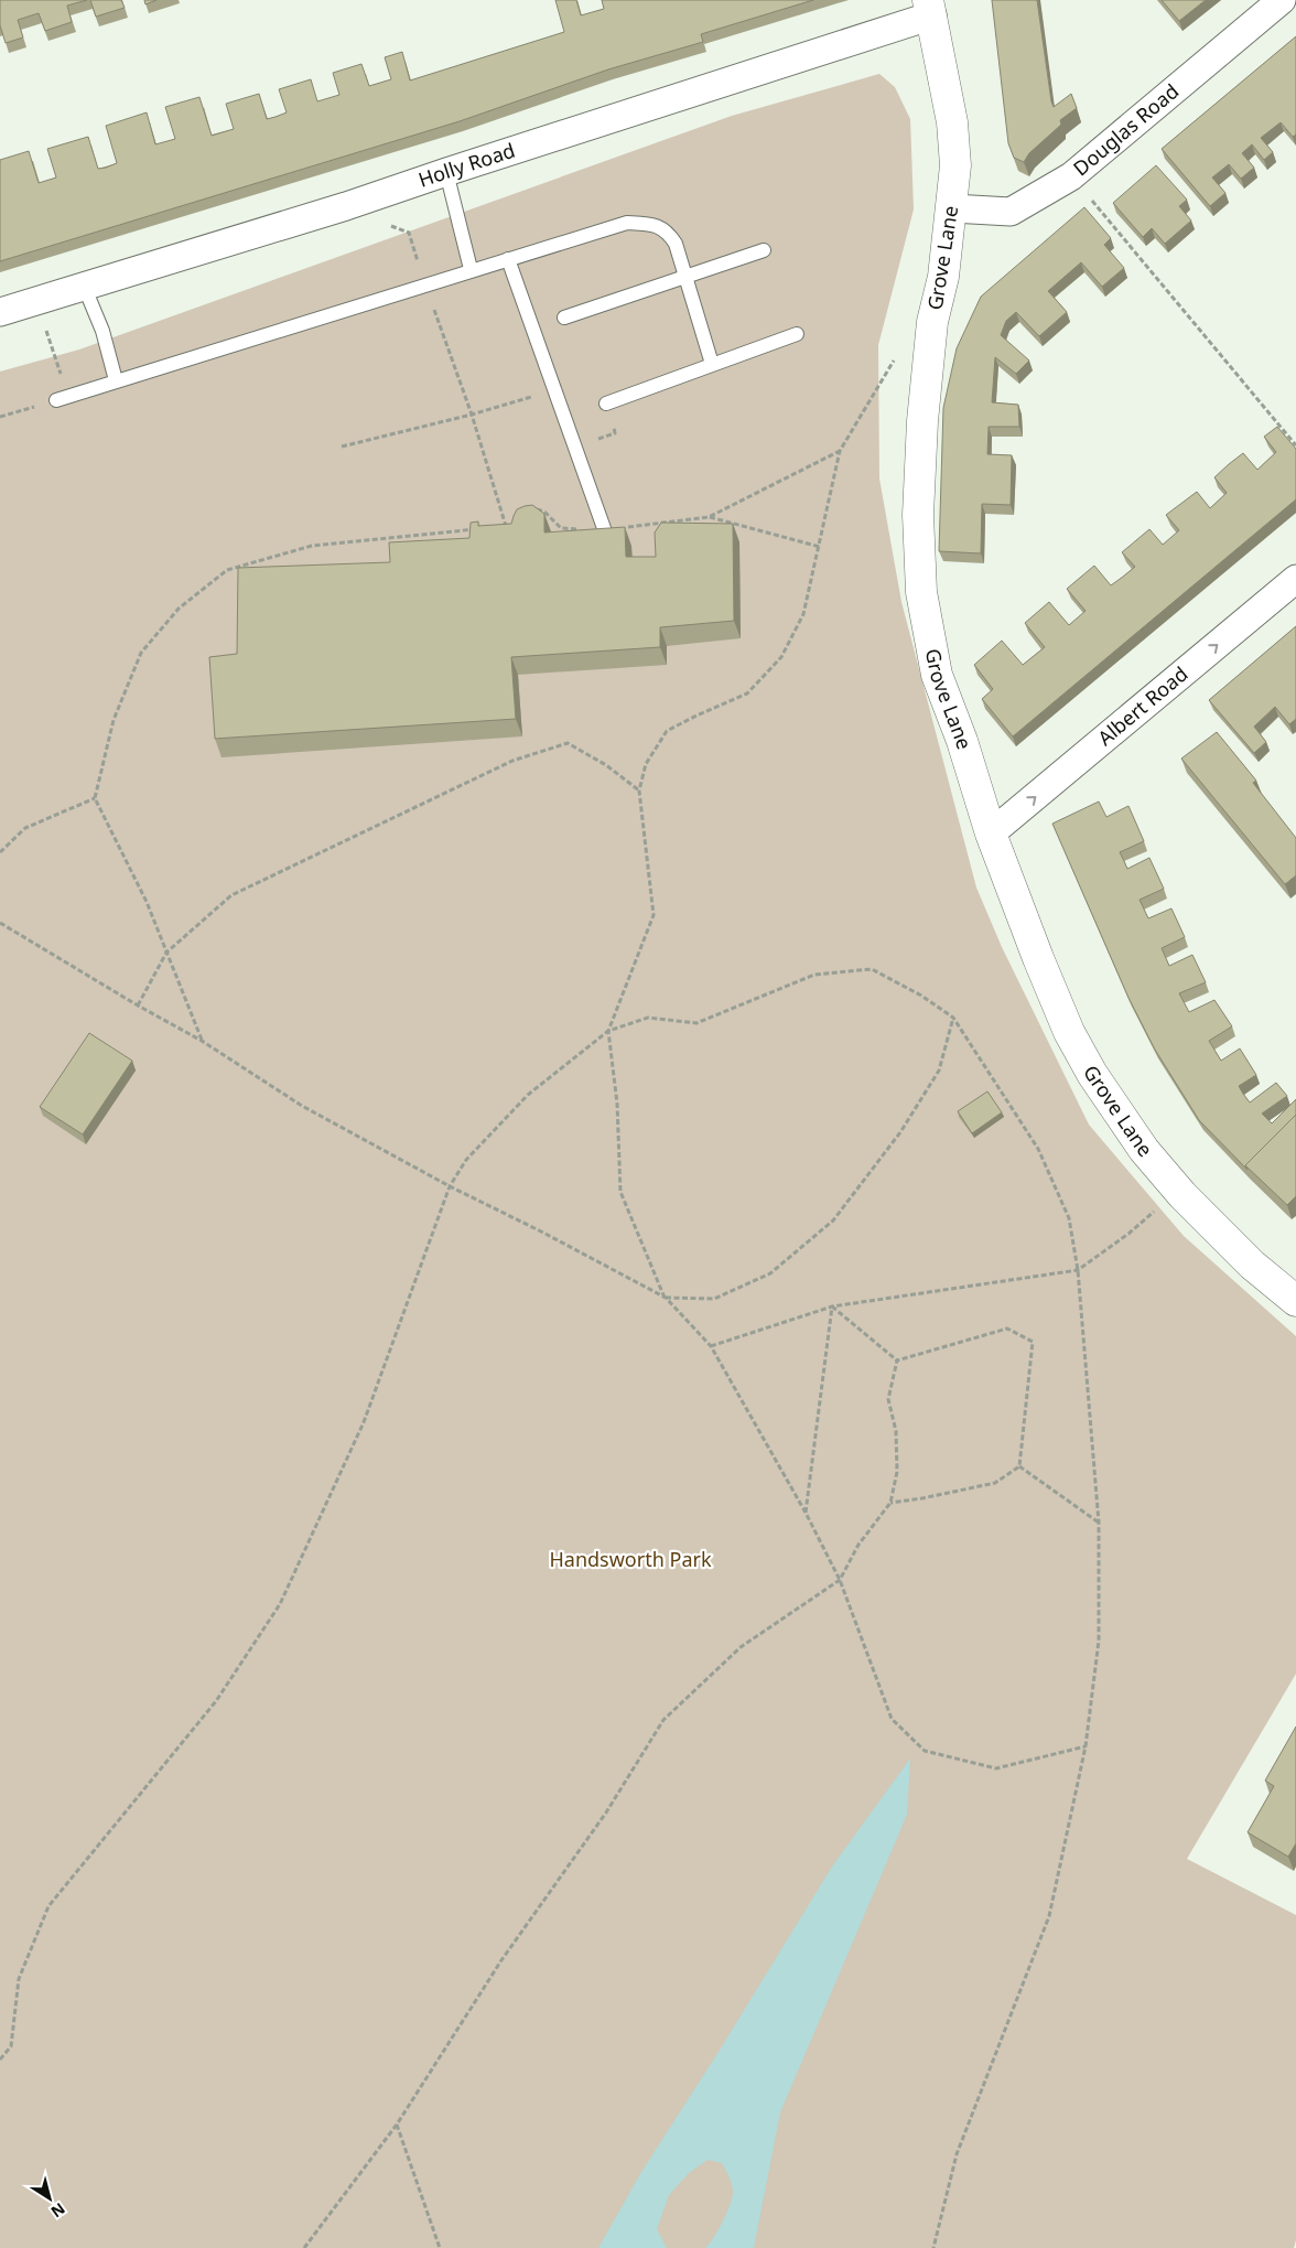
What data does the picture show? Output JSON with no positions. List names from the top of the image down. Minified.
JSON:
{"streets":{"street":["Douglas Road","Holly Road","Grove Lane","Albert Road"]},"crossings":[["Douglas Road","Grove Lane"],["Holly Road","Grove Lane"],["Grove Lane","Albert Road"]],"one_way":["Albert Road"],"parks":["Handsworth Park"],"north":"bottom right"}
